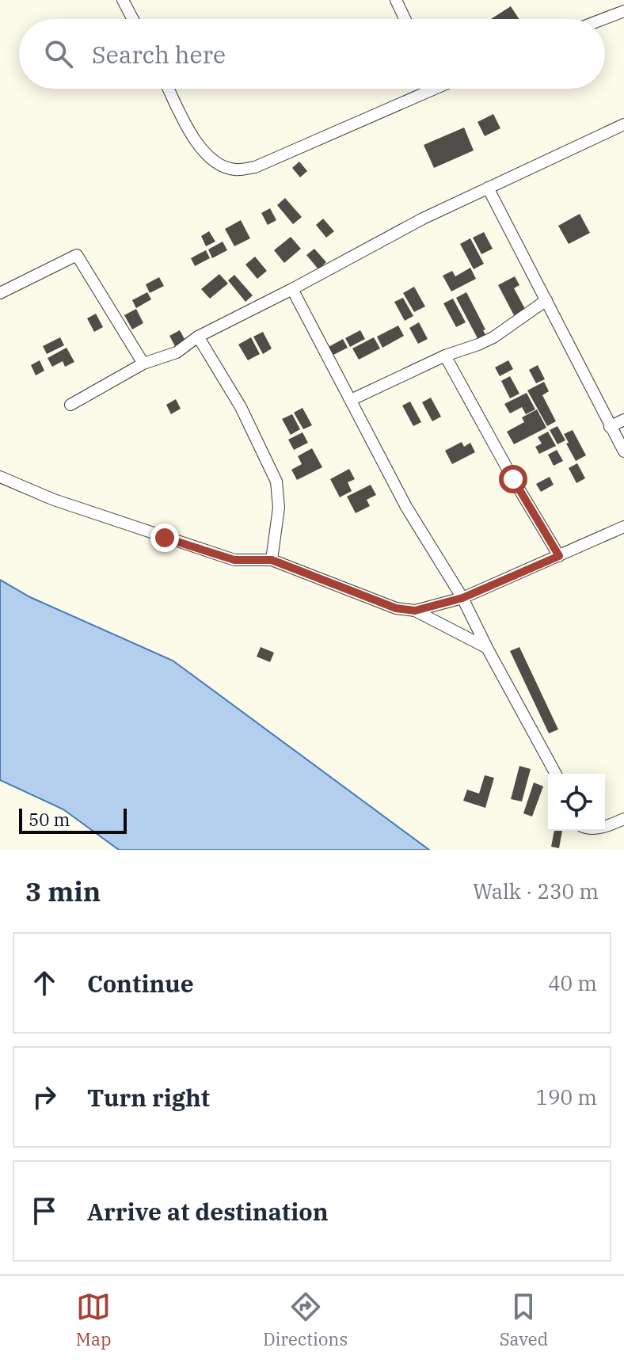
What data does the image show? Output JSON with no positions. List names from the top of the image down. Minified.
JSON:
{"scale_bar":"50 m","page":{"search":"Search here","scale":"50 m","heading":["3 min","Walk · 230 m"],"list":[["Continue","40 m"],["Turn right","190 m"],"Arrive at destination"],"nav":["Map","Directions","Saved"]}}
